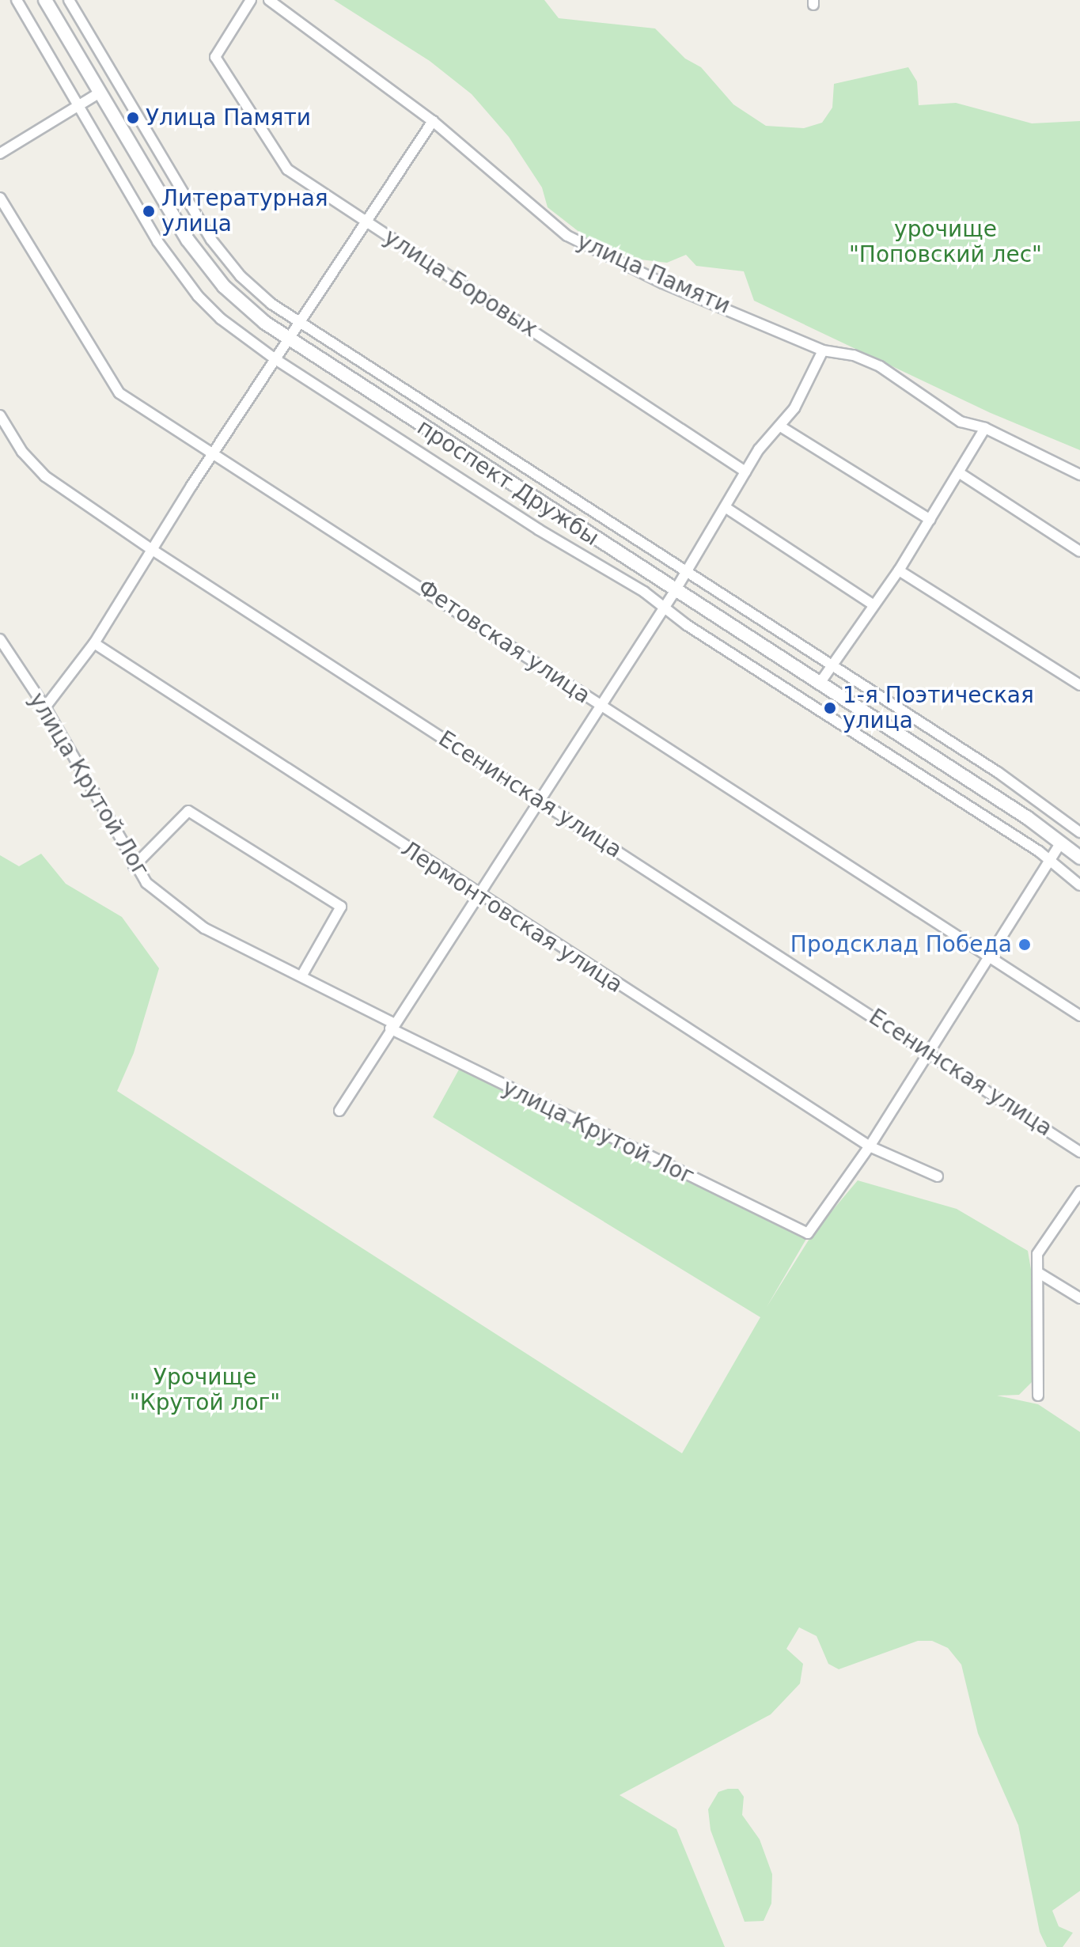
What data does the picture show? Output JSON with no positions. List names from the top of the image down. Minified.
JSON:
{"streets":{"main road":["проспект Дружбы"],"street":["улица Памяти","улица Боровых","Фетовская улица","улица Крутой Лог","Есенинская улица","Лермонтовская улица"]},"crossings":[["улица Крутой Лог","Лермонтовская улица"]],"parks":["урочище \"Поповский лес\"","Урочище \"Крутой лог\""],"places":["Улица Памяти","Литературная улица","1-я Поэтическая улица","Продсклад Победа"]}
